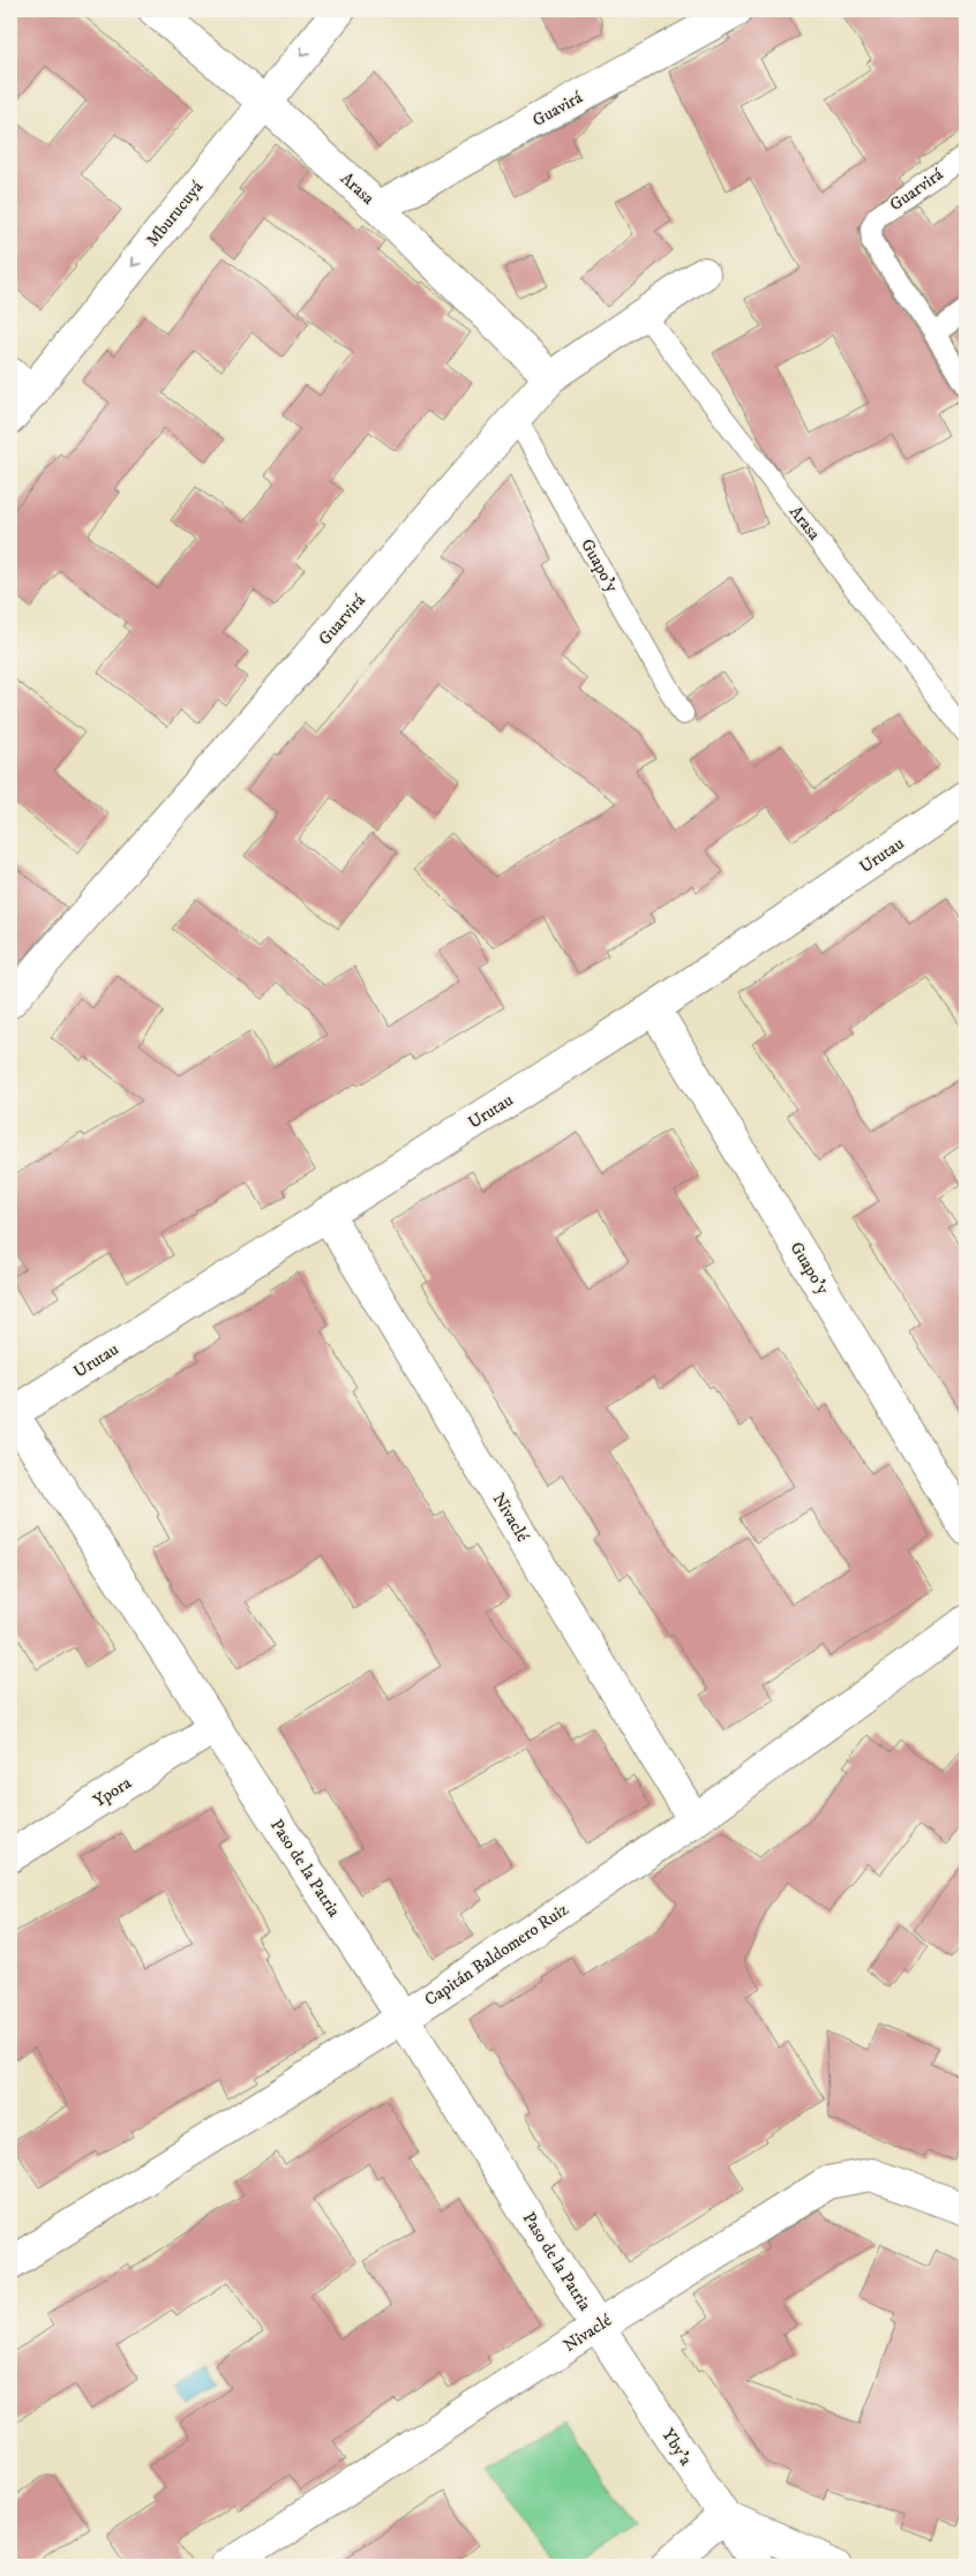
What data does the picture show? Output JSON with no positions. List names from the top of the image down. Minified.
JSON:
{"streets":{"street":["Guavirá","Arasa","Guarvirá","Mburucuyá","Guapo'y","Urutau","Nivaclé","Ypora","Paso de la Patria","Capitán Baldomero Ruiz","Yby'a"]},"crossings":[["Guavirá","Arasa"],["Arasa","Guarvirá"],["Arasa","Mburucuyá"],["Guarvirá","Guapo'y"],["Guapo'y","Urutau"],["Urutau","Nivaclé"],["Urutau","Paso de la Patria"],["Nivaclé","Paso de la Patria"],["Nivaclé","Capitán Baldomero Ruiz"],["Nivaclé","Yby'a"],["Ypora","Paso de la Patria"],["Paso de la Patria","Capitán Baldomero Ruiz"],["Paso de la Patria","Yby'a"]],"one_way":["Mburucuyá"]}
